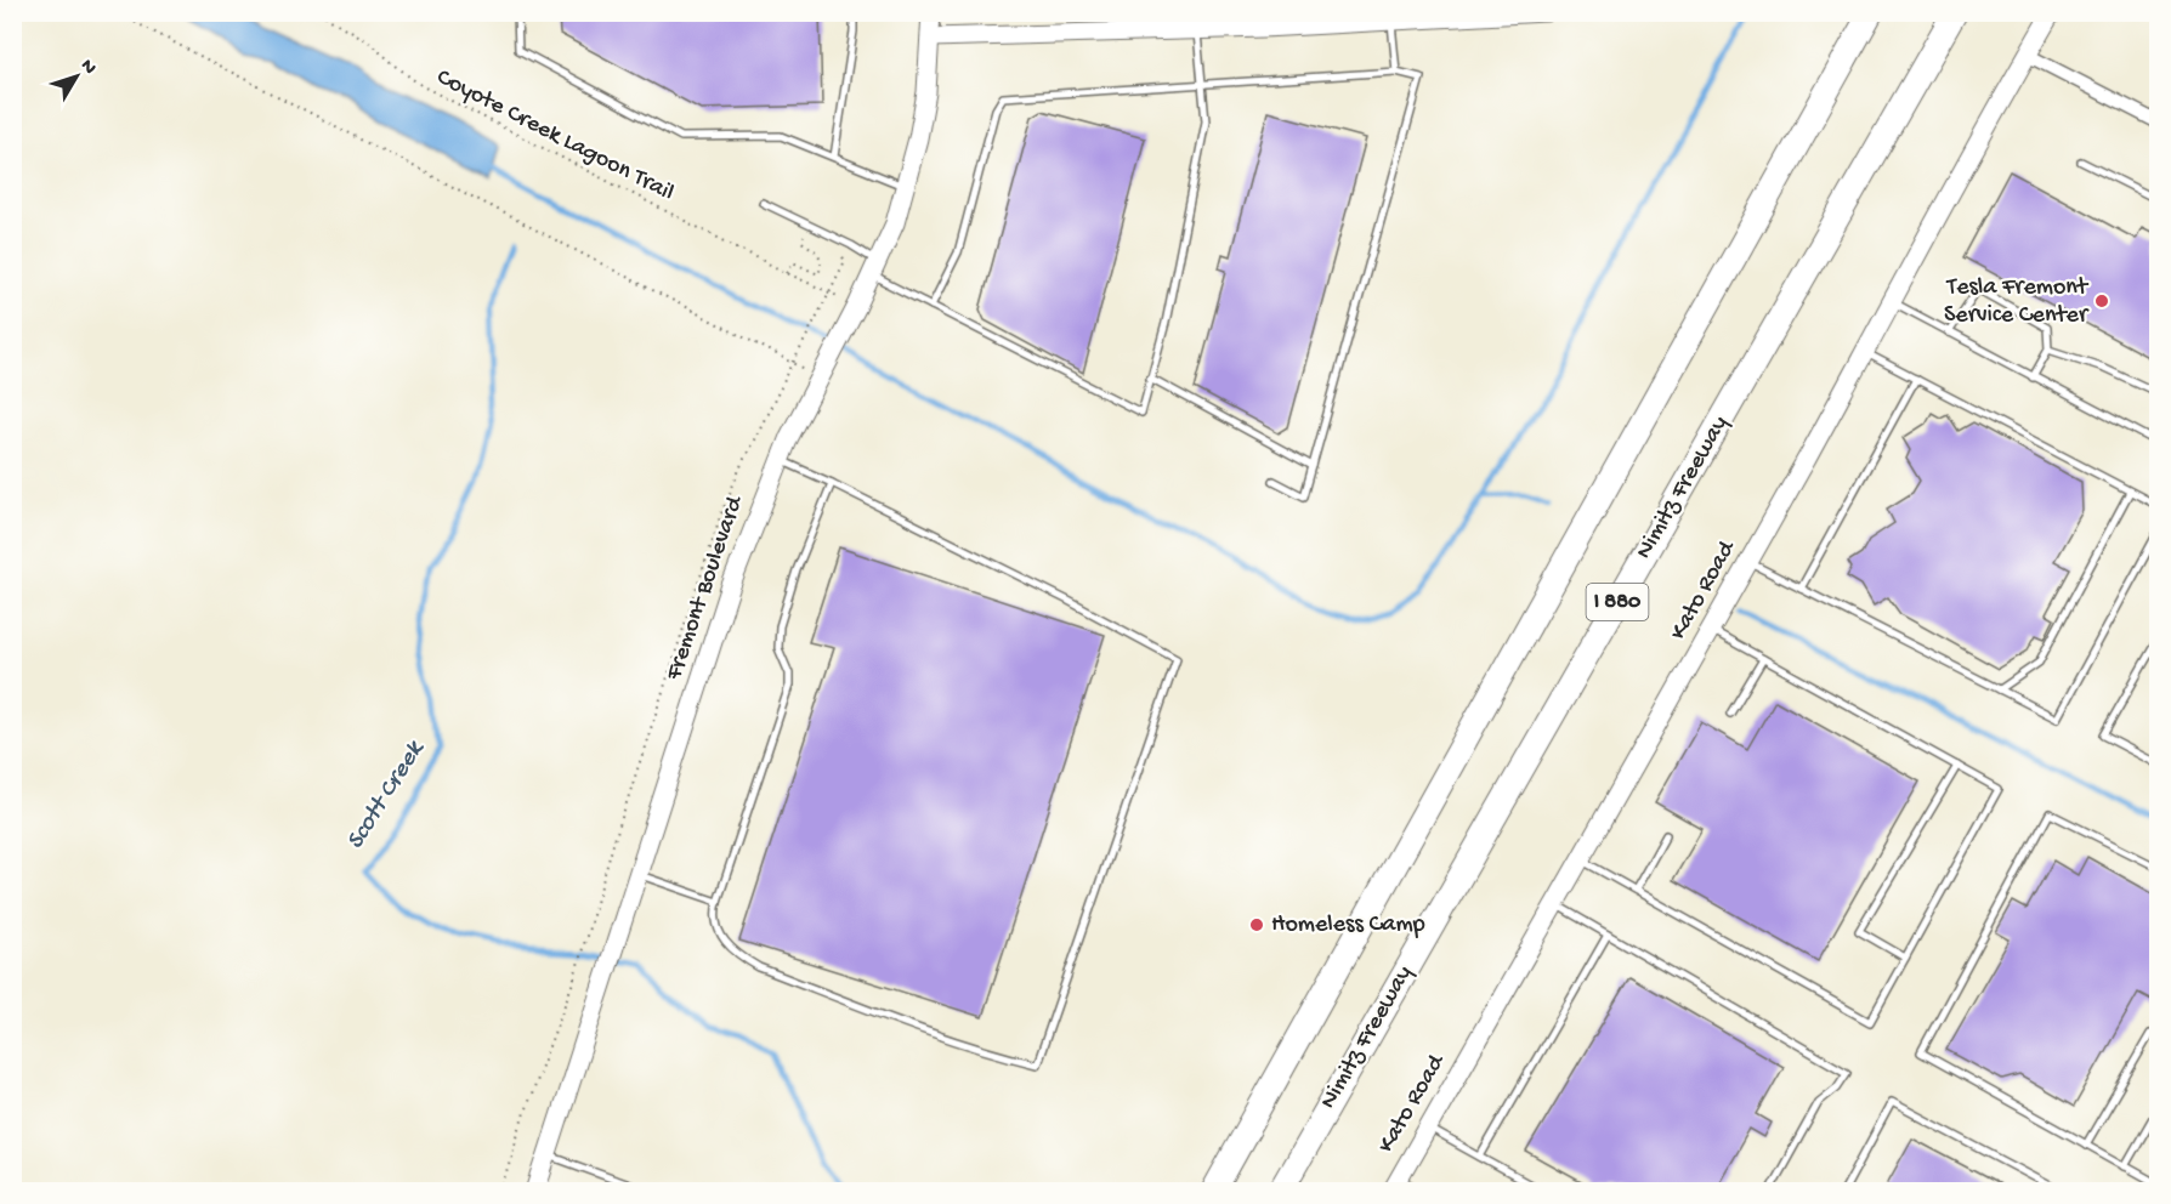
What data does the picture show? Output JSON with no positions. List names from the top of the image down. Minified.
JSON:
{"streets":{"highway":["Nimitz Freeway","I 880"],"street":["Fremont Boulevard","Kato Road"],"path":["Coyote Creek Lagoon Trail"]},"crossings":[["Coyote Creek Lagoon Trail","Fremont Boulevard"]],"water":["Scott Creek"],"places":["Tesla Fremont Service Center","Homeless Camp"],"north":"top right"}
